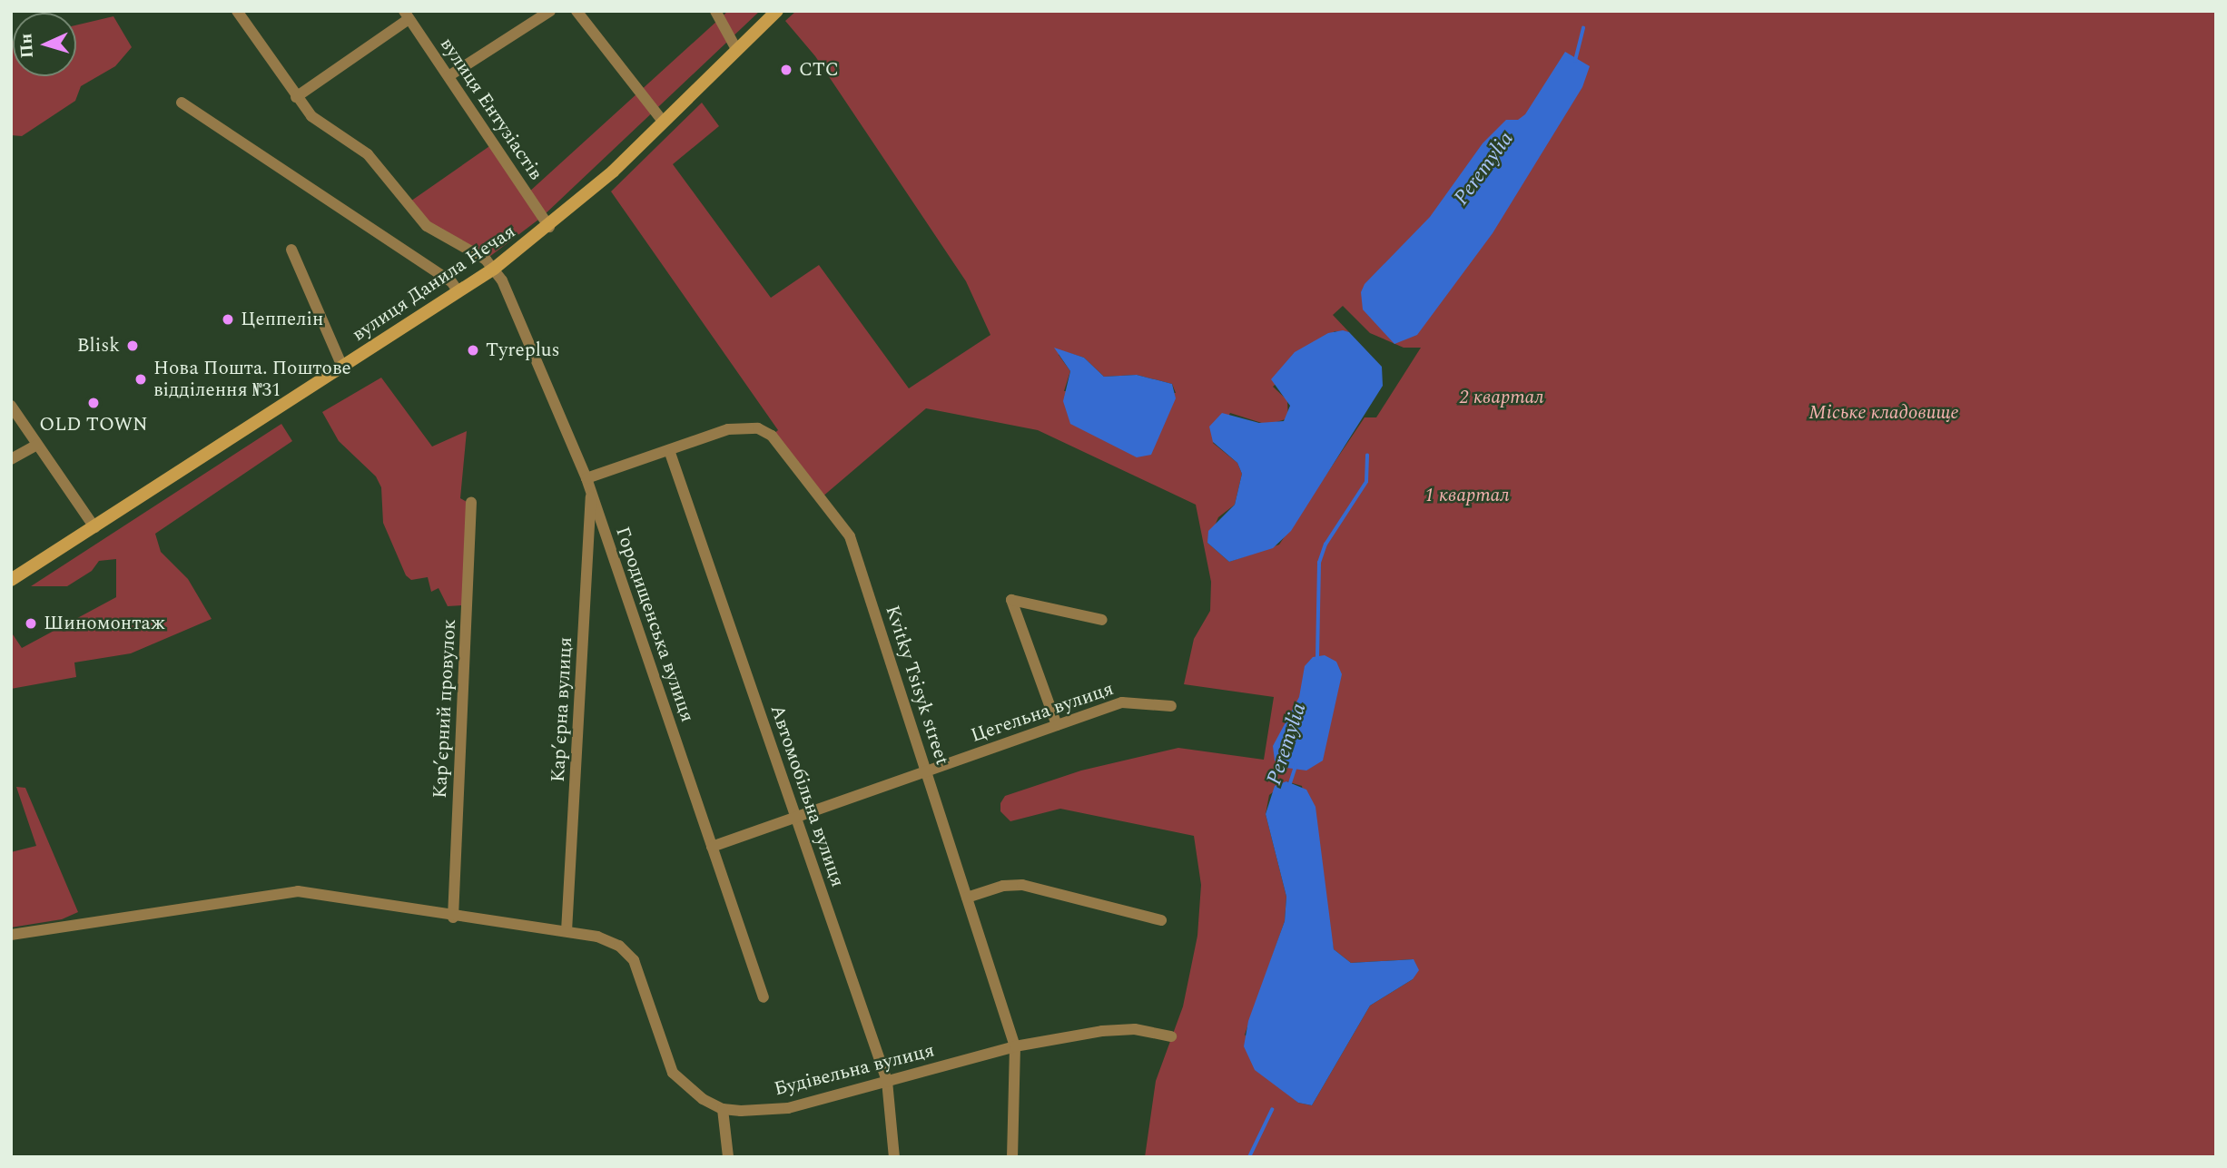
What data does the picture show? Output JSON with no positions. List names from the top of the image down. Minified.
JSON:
{"streets":{"main road":["вулиця Данила Нечая"],"street":["вулиця Ентузіастів","Городищенська вулиця","Kvitky Tsisyk street","Карʼєрний провулок","Карʼєрна вулиця","Цегельна вулиця","Автомобільна вулиця","Будівельна вулиця"]},"crossings":[["вулиця Ентузіастів","вулиця Данила Нечая"],["вулиця Данила Нечая","Городищенська вулиця"],["Городищенська вулиця","Kvitky Tsisyk street"],["Городищенська вулиця","Карʼєрна вулиця"],["Городищенська вулиця","Цегельна вулиця"],["Kvitky Tsisyk street","Цегельна вулиця"],["Kvitky Tsisyk street","Автомобільна вулиця"],["Kvitky Tsisyk street","Будівельна вулиця"],["Цегельна вулиця","Автомобільна вулиця"],["Автомобільна вулиця","Будівельна вулиця"]],"water":["Peremylia"],"parks":["2 квартал","Міське кладовище","1 квартал"],"places":["СТС","Цеппелін","Blisk","Tyreplus","Нова Пошта. Поштове відділення №31","OLD TOWN","Шиномонтаж"],"north":"left"}
